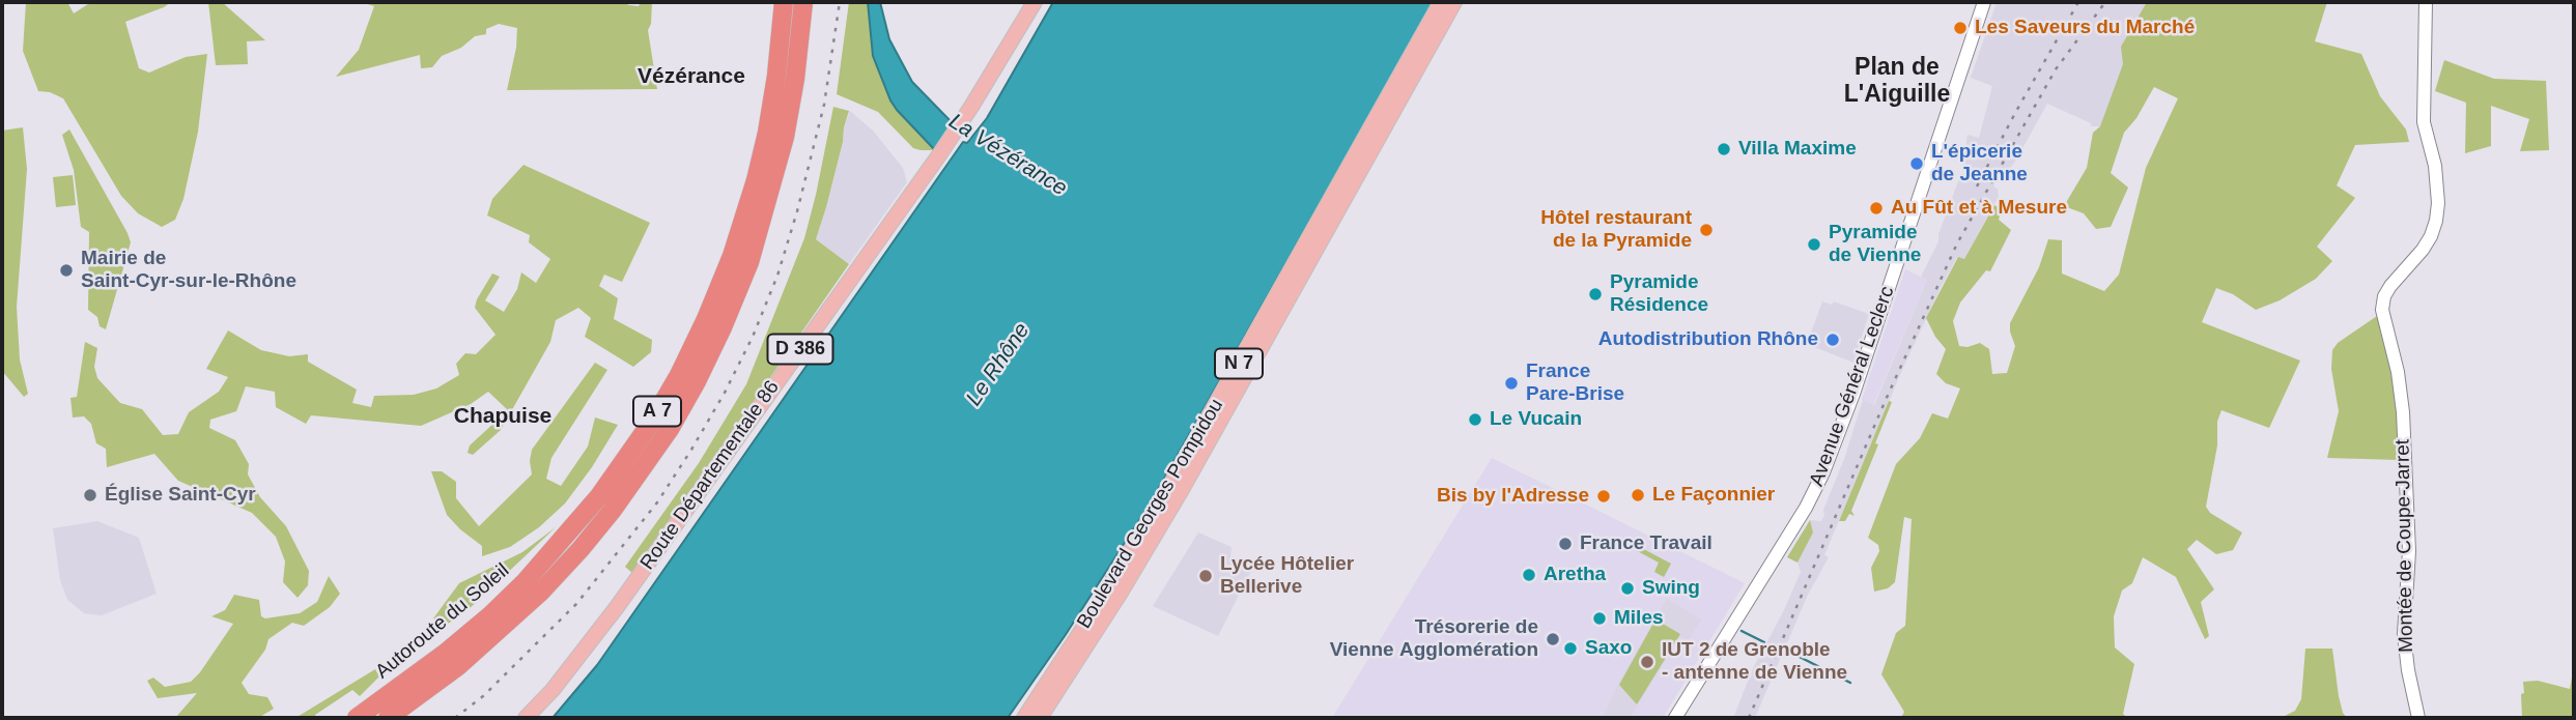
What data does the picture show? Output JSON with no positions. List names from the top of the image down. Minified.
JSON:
{"streets":{"highway":["A 7","Autoroute du Soleil"],"main road":["D 386","N 7","Avenue Général Leclerc","Route Départementale 86","Boulevard Georges Pompidou","Montée de Coupe-Jarret"]},"districts":["Plan de L'Aiguille","Vézérance","Chapuise"],"water":["La Vézérance","Le Rhône"],"places":["Les Saveurs du Marché","Villa Maxime","L'épicerie de Jeanne","Au Fût et à Mesure","Hôtel restaurant de la Pyramide","Pyramide de Vienne","Mairie de Saint-Cyr-sur-le-Rhône","Pyramide Résidence","Autodistribution Rhône","France Pare-Brise","Le Vucain","Église Saint-Cyr","Le Façonnier","Bis by l'Adresse","France Travail","Aretha","Lycée Hôtelier Bellerive","Swing","Miles","Trésorerie de Vienne Agglomération","Saxo","IUT 2 de Grenoble - antenne de Vienne"]}
